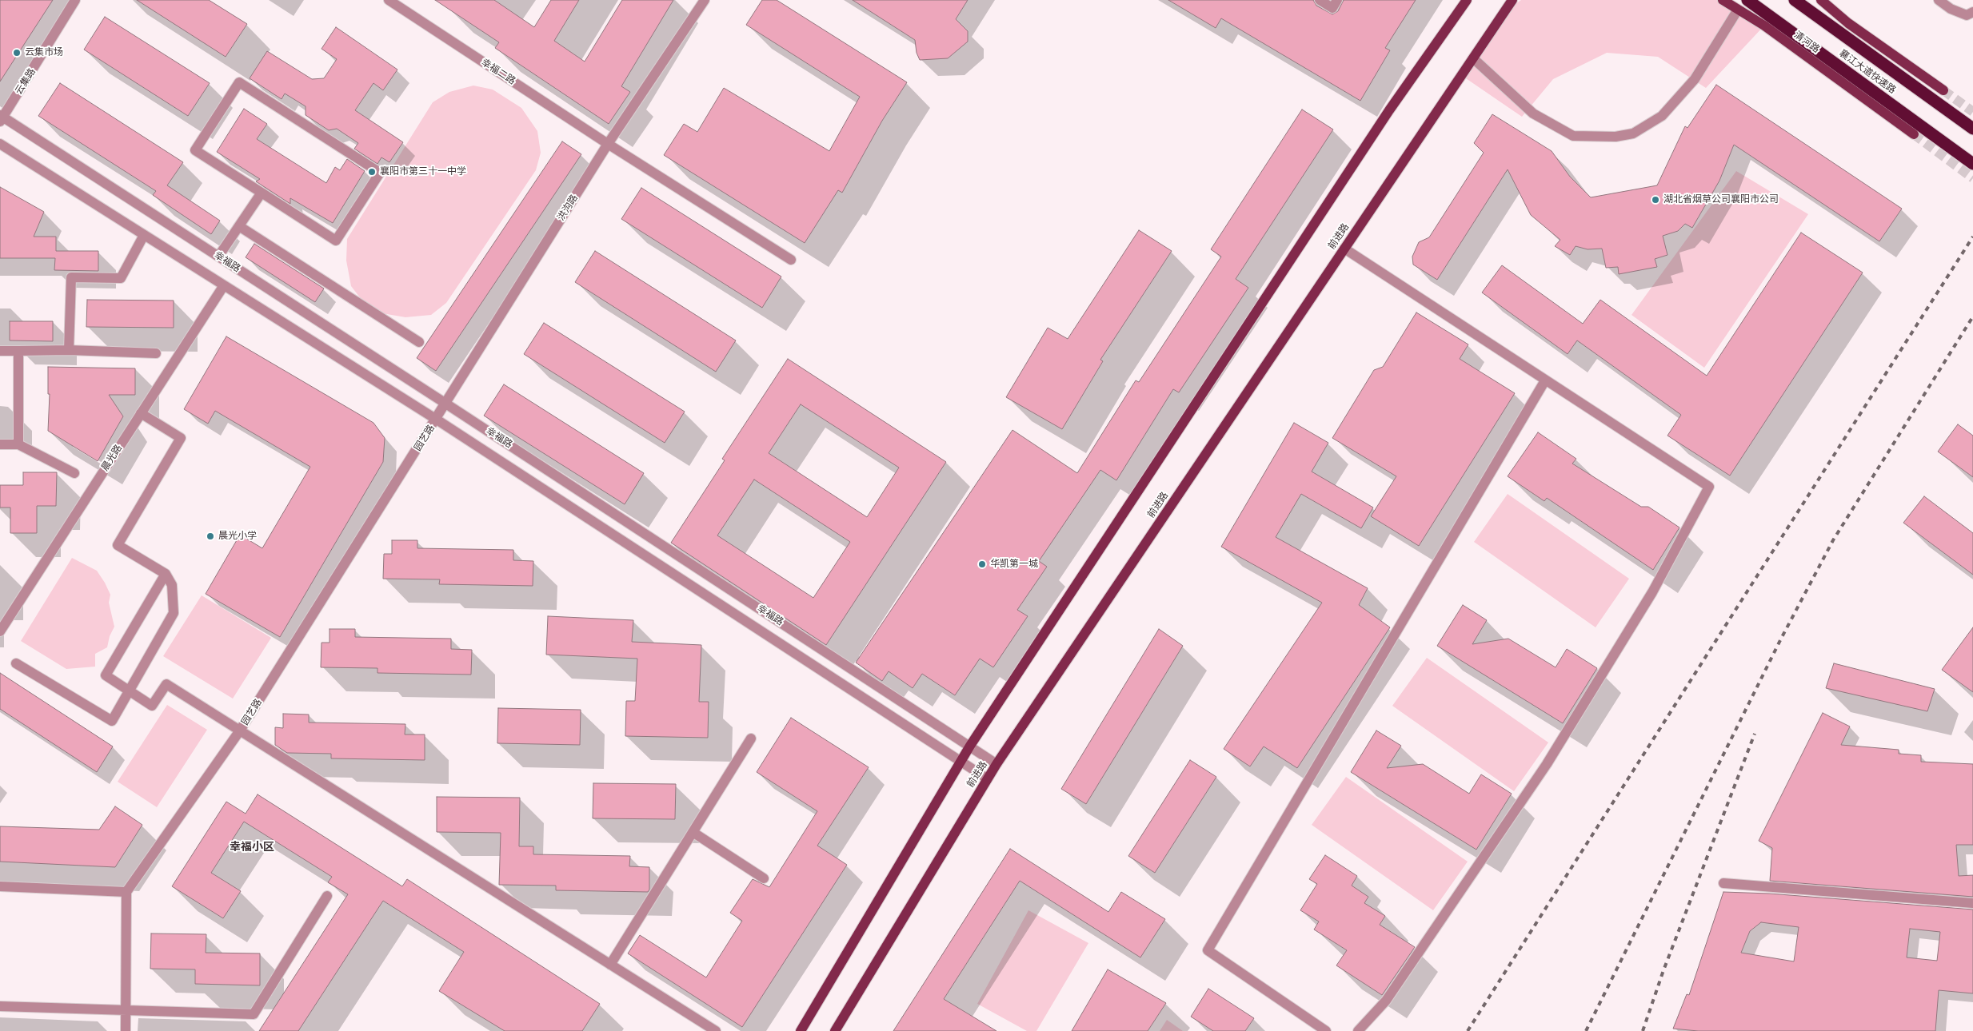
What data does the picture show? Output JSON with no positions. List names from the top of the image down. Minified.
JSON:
{"streets":{"highway":["襄江大道快速路"],"main road":["清河路","前进路"],"street":["幸福二路","云集路","洪沟路","幸福路","园艺路","晨光路"]},"crossings":[["幸福二路","洪沟路"],["云集路","幸福路"],["洪沟路","幸福路"],["洪沟路","园艺路"],["前进路","幸福路"],["幸福路","园艺路"],["幸福路","晨光路"]],"districts":["幸福小区"],"places":["云集市场","襄阳市第三十一中学","湖北省烟草公司襄阳市公司","晨光小学","华凯第一城"]}
